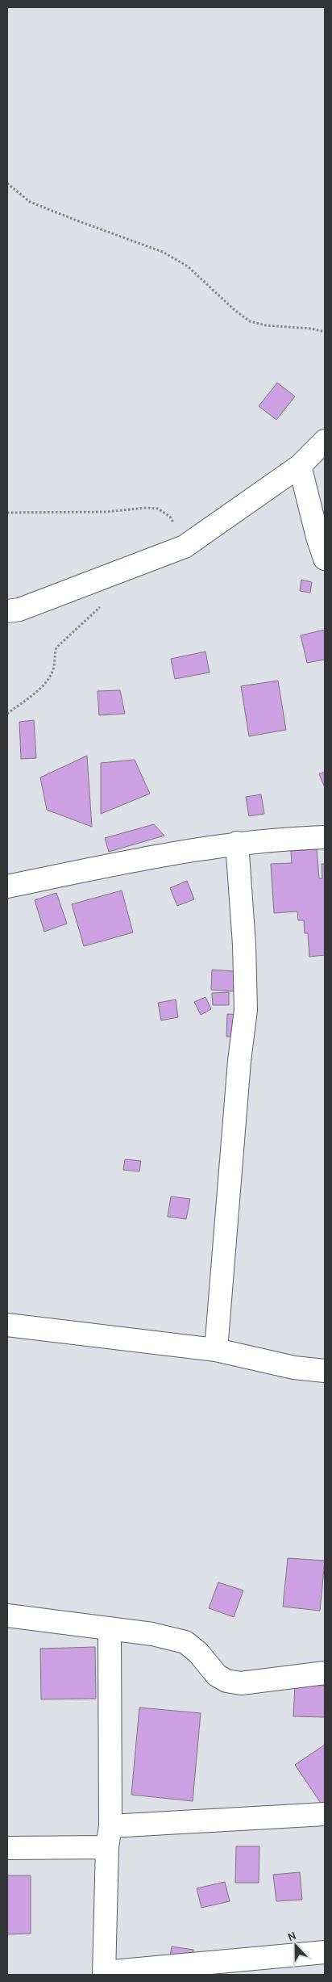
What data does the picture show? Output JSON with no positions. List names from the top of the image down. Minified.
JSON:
{"north":"top"}
